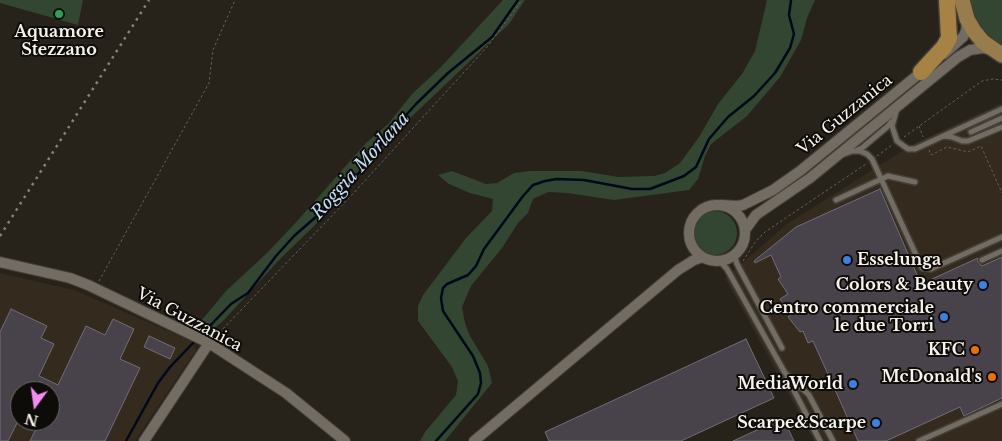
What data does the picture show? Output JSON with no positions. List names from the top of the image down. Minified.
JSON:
{"streets":{"street":["Via Guzzanica"]},"water":["Roggia Morlana"],"places":["Aquamore Stezzano","Esselunga","Colors & Beauty","Centro commerciale le due Torri","KFC","McDonald's","MediaWorld","Scarpe&Scarpe"],"north":"bottom"}
